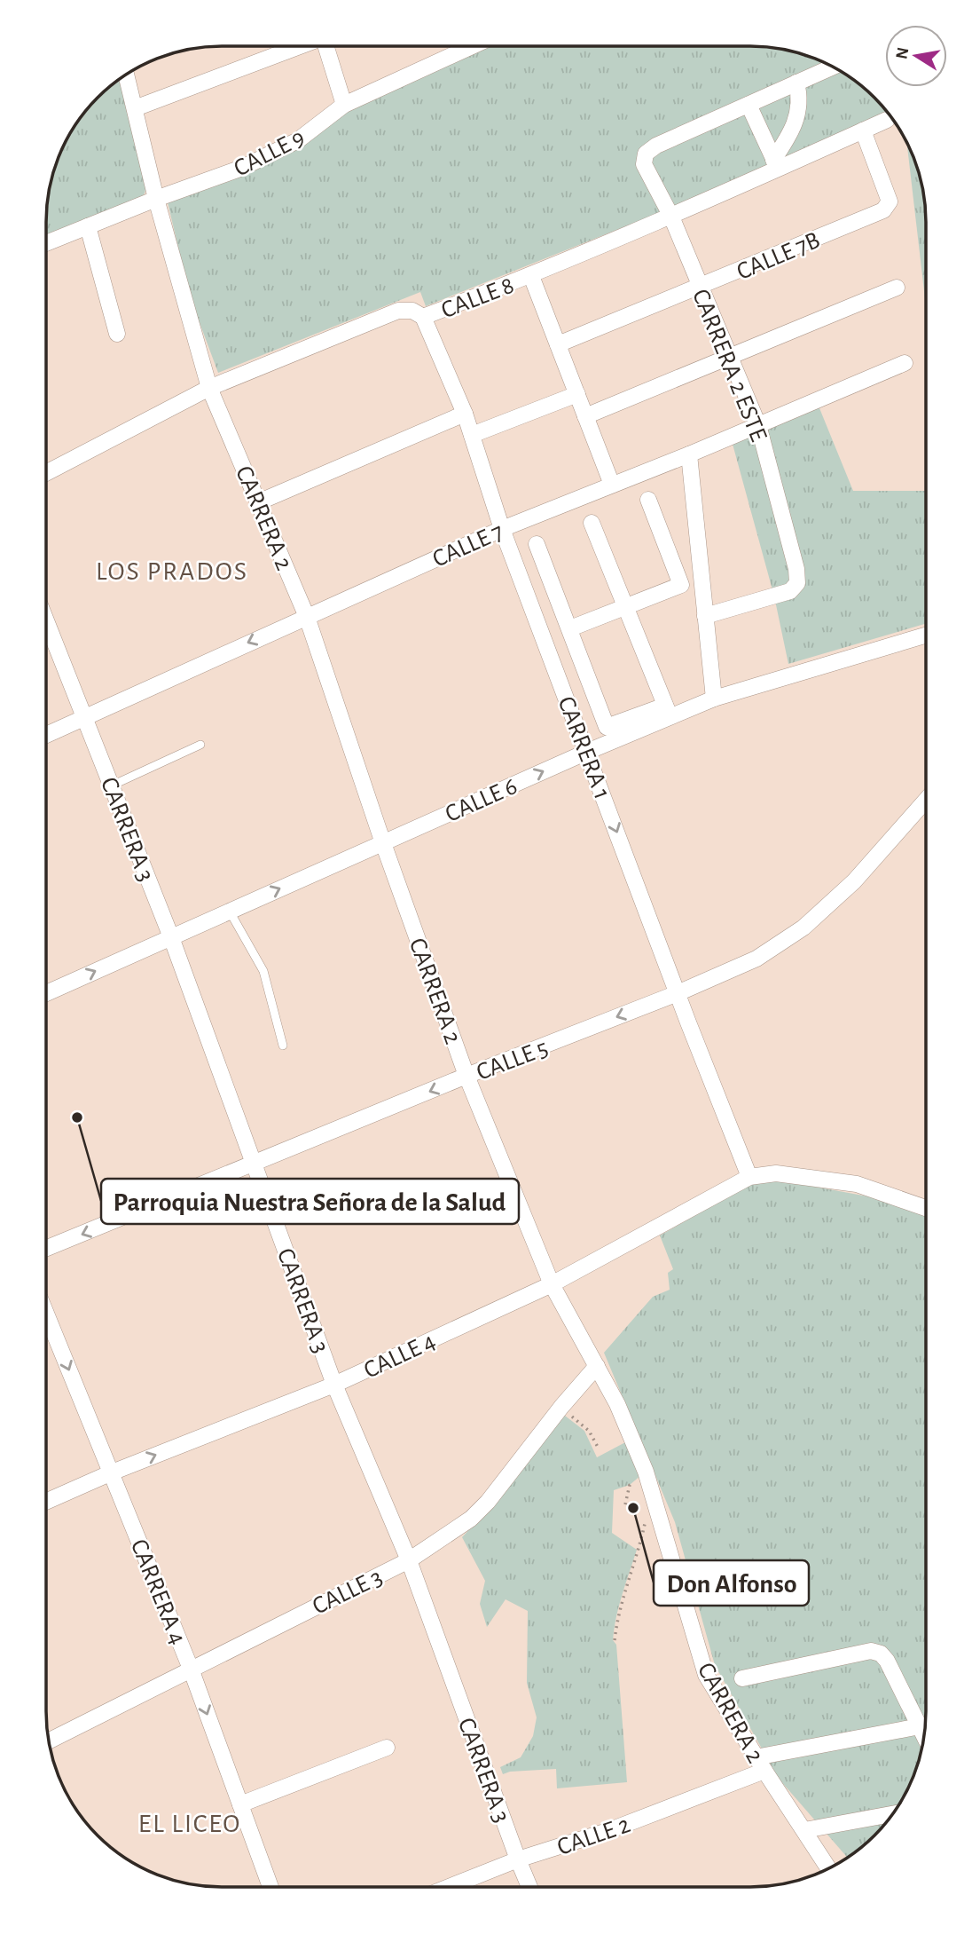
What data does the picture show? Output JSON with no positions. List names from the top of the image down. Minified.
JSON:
{"streets":{"street":["CALLE 9","CALLE 7B","CALLE 8","CARRERA 2 ESTE","CARRERA 2","CALLE 7","CARRERA 1","CALLE 6","CARRERA 3","CALLE 5","CALLE 4","CALLE 3","CARRERA 4","CALLE 2"]},"crossings":[["CALLE 9","CARRERA 2"],["CALLE 7B","CALLE 8"],["CALLE 7B","CARRERA 2 ESTE"],["CALLE 8","CARRERA 2 ESTE"],["CALLE 8","CARRERA 2"],["CALLE 8","CARRERA 1"],["CARRERA 2 ESTE","CALLE 7"],["CARRERA 2","CALLE 7"],["CARRERA 2","CALLE 6"],["CARRERA 2","CALLE 5"],["CARRERA 2","CALLE 4"],["CARRERA 2","CALLE 3"],["CARRERA 2","CALLE 2"],["CALLE 7","CARRERA 1"],["CALLE 7","CARRERA 3"],["CARRERA 1","CALLE 6"],["CARRERA 1","CALLE 5"],["CARRERA 1","CALLE 4"],["CALLE 6","CARRERA 3"],["CARRERA 3","CALLE 5"],["CARRERA 3","CALLE 4"],["CARRERA 3","CALLE 3"],["CARRERA 3","CALLE 2"],["CALLE 4","CARRERA 4"],["CALLE 3","CARRERA 4"]],"one_way":["CALLE 6","CALLE 5","CARRERA 4"],"districts":["LOS PRADOS","EL LICEO"],"places":["Parroquia Nuestra Señora de la Salud","Don Alfonso"],"north":"left"}
